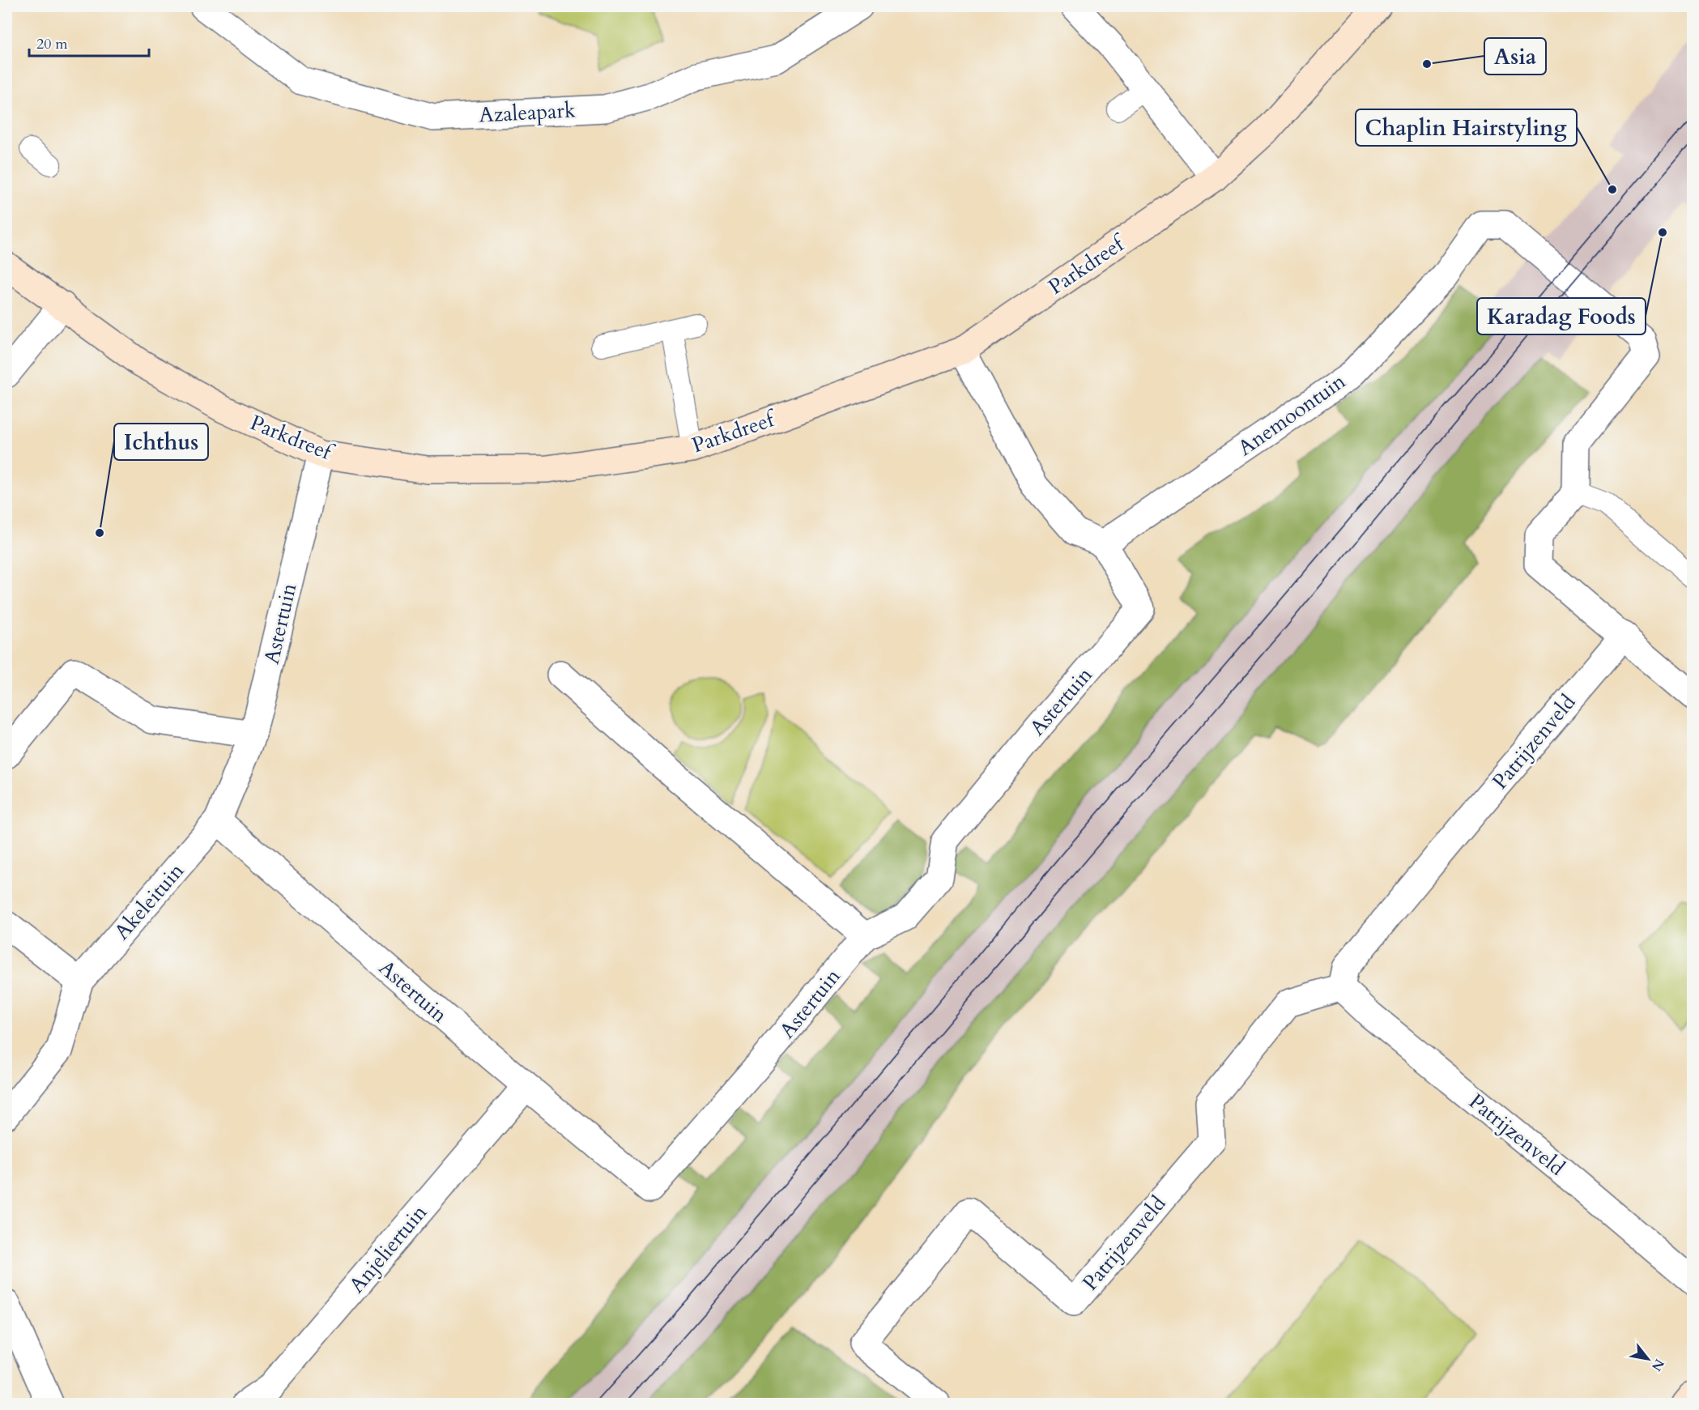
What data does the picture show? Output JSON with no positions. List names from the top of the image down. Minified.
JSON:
{"streets":{"street":["Azaleapark","Parkdreef","Anemoontuin","Astertuin","Patrijzenveld","Akeleituin","Anjeliertuin"]},"crossings":[["Parkdreef","Astertuin"],["Anemoontuin","Astertuin"],["Astertuin","Akeleituin"],["Astertuin","Anjeliertuin"]],"places":["Asia","Chaplin Hairstyling","Karadag Foods","Ichthus"],"scale_bar":"20 m","north":"bottom right"}
